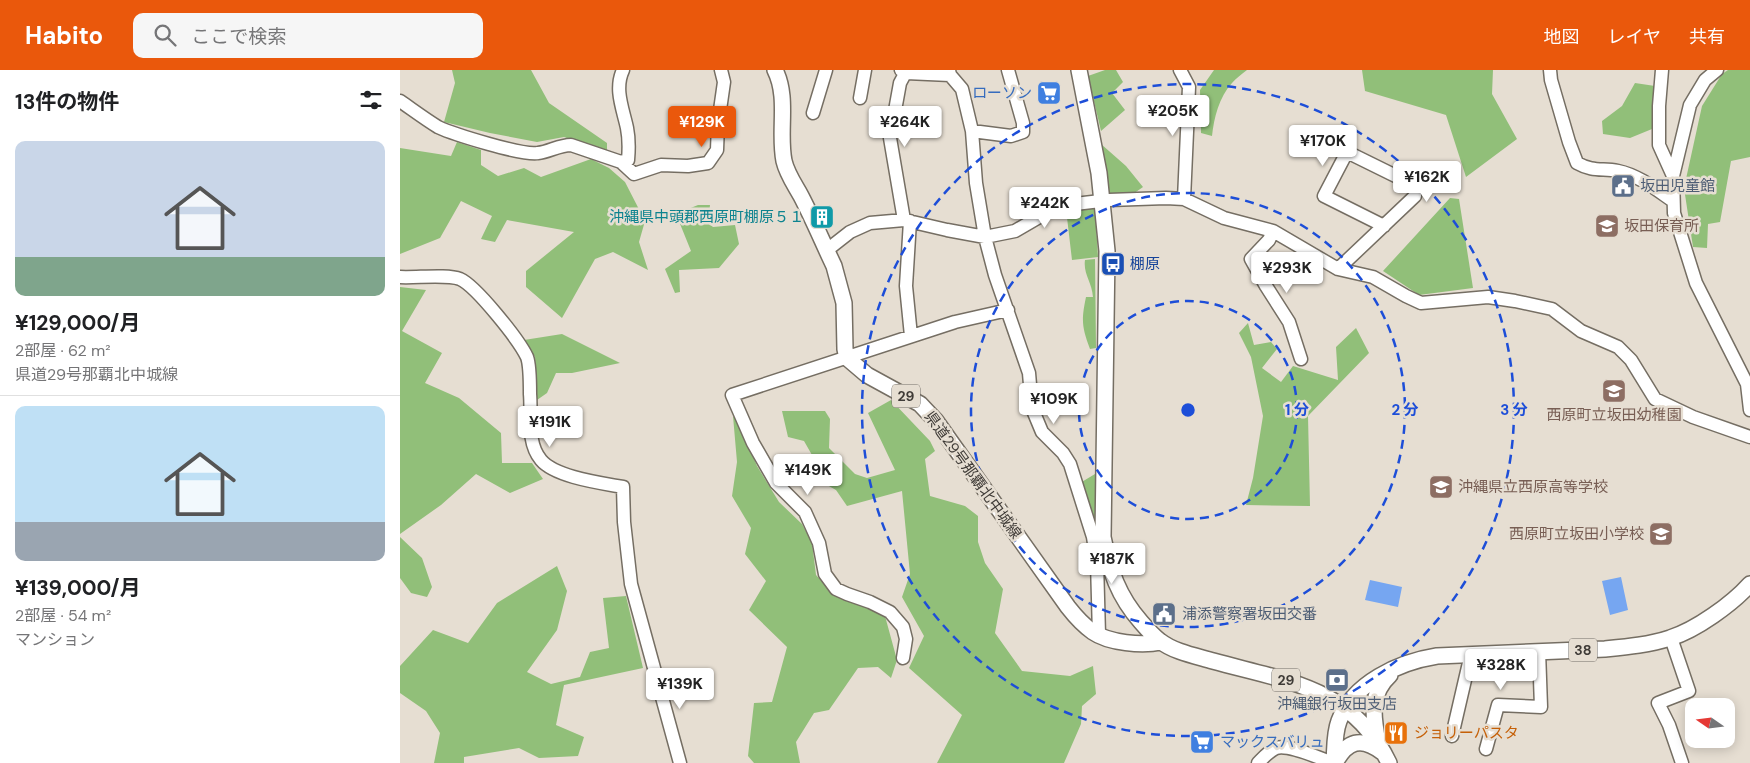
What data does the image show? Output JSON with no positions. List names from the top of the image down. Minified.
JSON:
{"streets":{"main road":["29","県道29号那覇北中城線","38"]},"crossings":[["県道29号那覇北中城線","38"]],"places":{"supermarket":["ローソン","マックスバリュ"],"public building":["坂田児童館","浦添警察署坂田交番"],"building":["沖縄県中頭郡西原町棚原５１"],"school or university":["坂田保育所","西原町立坂田幼稚園","沖縄県立西原高等学校","西原町立坂田小学校"],"bus stop":["棚原"],"bank":["沖縄銀行坂田支店"],"restaurant":["ジョリーパスタ"]},"north":"left","page":{"header":"Habito","search":"ここで検索","nav":["地図","レイヤ","共有"],"heading":"13件の物件","price":["¥205K","¥129K","¥264K","¥170K","¥162K","¥242K","¥293K","¥109K","¥191K","¥149K","¥187K","¥328K","¥139K"],"list":[{"name":"¥129,000/月","note":"2部屋 · 62 m² · 県道29号那覇北中城線"},{"name":"¥139,000/月","note":"2部屋 · 54 m² · マンション"}]},"rings":["1 分","2 分","3 分"]}
